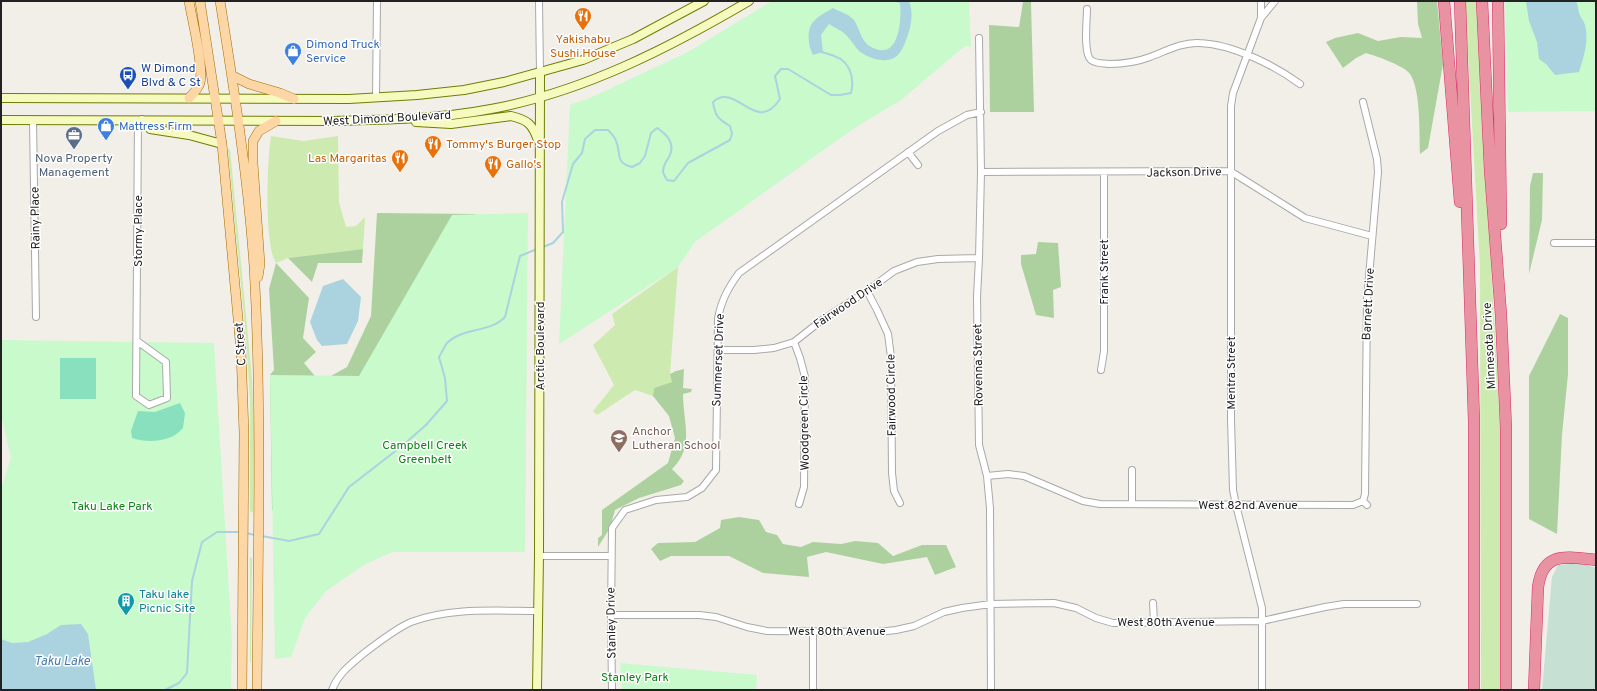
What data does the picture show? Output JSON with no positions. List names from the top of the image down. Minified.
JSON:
{"streets":{"highway":["Minnesota Drive"],"main road":["West Dimond Boulevard","C Street","Arctic Boulevard"],"street":["Jackson Drive","Rainy Place","Stormy Place","Frank Street","Fairwood Drive","Barnett Drive","Summerset Drive","Rovenna Street","Mentra Street","Fairwood Circle","Woodgreen Circle","West 82nd Avenue","West 80th Avenue","Stanley Drive"]},"crossings":[["West Dimond Boulevard","Rainy Place"],["West Dimond Boulevard","Stormy Place"],["West Dimond Boulevard","C Street"],["West Dimond Boulevard","Arctic Boulevard"],["Jackson Drive","Frank Street"],["Jackson Drive","Barnett Drive"],["Jackson Drive","Rovenna Street"],["Jackson Drive","Mentra Street"],["Fairwood Drive","Summerset Drive"],["Fairwood Drive","Rovenna Street"],["Fairwood Drive","Fairwood Circle"],["Fairwood Drive","Woodgreen Circle"],["Barnett Drive","West 82nd Avenue"],["Summerset Drive","Rovenna Street"],["Summerset Drive","Stanley Drive"],["Rovenna Street","West 82nd Avenue"],["Rovenna Street","West 80th Avenue"],["Mentra Street","West 82nd Avenue"],["Mentra Street","West 80th Avenue"],["West 80th Avenue","Stanley Drive"]],"water":["Taku Lake"],"parks":["Campbell Creek Greenbelt","Taku Lake Park","Stanley Park"],"places":{"restaurant":["Yakishabu Sushi House","Tommy's Burger Stop","Las Margaritas","Gallo's"],"shop":["Dimond Truck Service","Mattress Firm"],"bus stop":["W Dimond Blvd & C St"],"office":["Nova Property Management"],"school or university":["Anchor Lutheran School"],"building":["Taku lake Picnic Site"]}}
